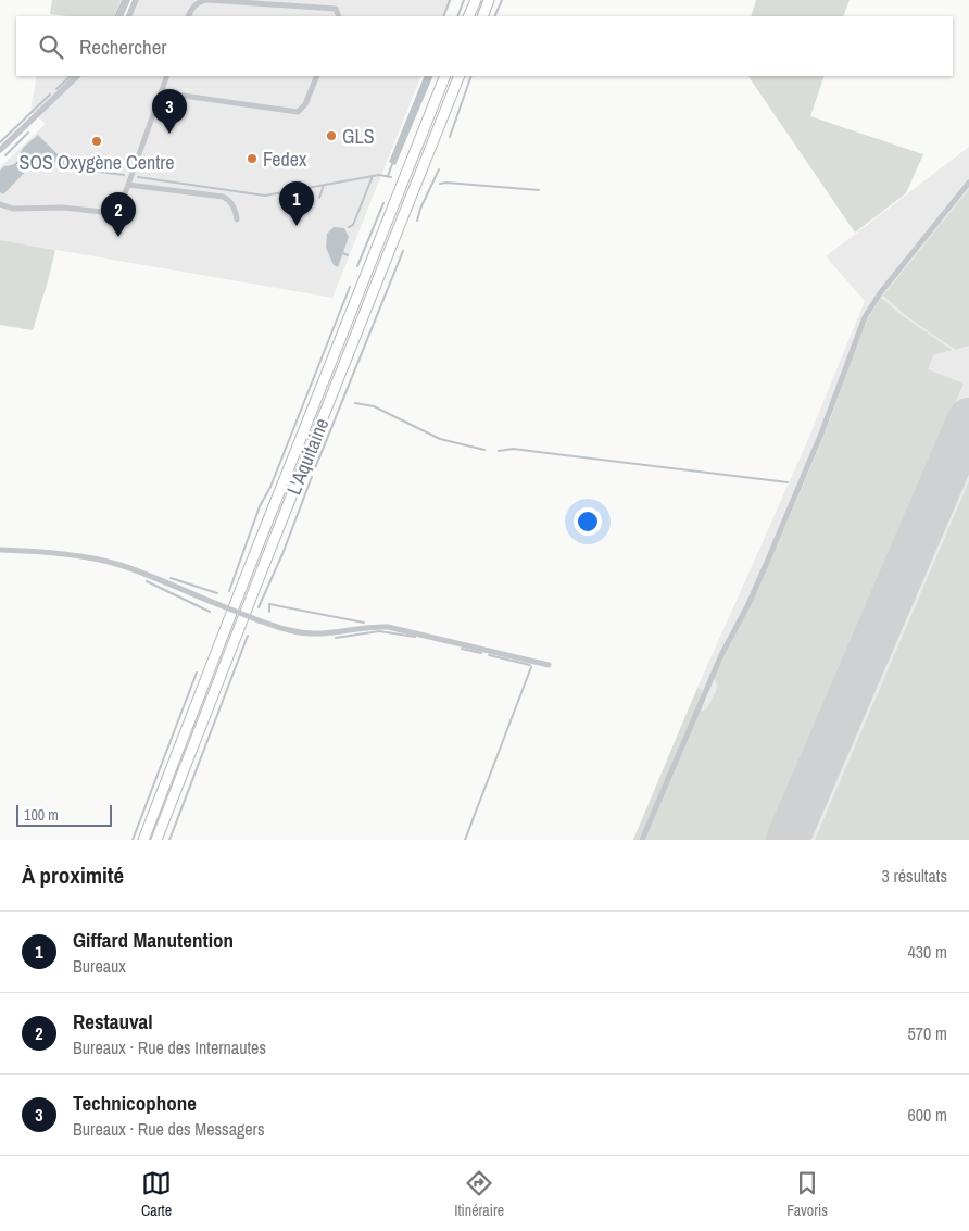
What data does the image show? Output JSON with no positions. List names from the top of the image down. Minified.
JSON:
{"streets":{"highway":["L'Aquitaine"]},"places":["GLS","SOS Oxygène Centre","Fedex"],"scale_bar":"100 m","page":{"search":"Rechercher","pins":["3","1","2"],"scale":"100 m","heading":["À proximité","3 résultats"],"list":[{"mark":"1","name":"Giffard Manutention","note":"Bureaux","value":"430 m"},{"mark":"2","name":"Restauval","note":"Bureaux · Rue des Internautes","value":"570 m"},{"mark":"3","name":"Technicophone","note":"Bureaux · Rue des Messagers","value":"600 m"}],"nav":["Carte","Itinéraire","Favoris"]}}
